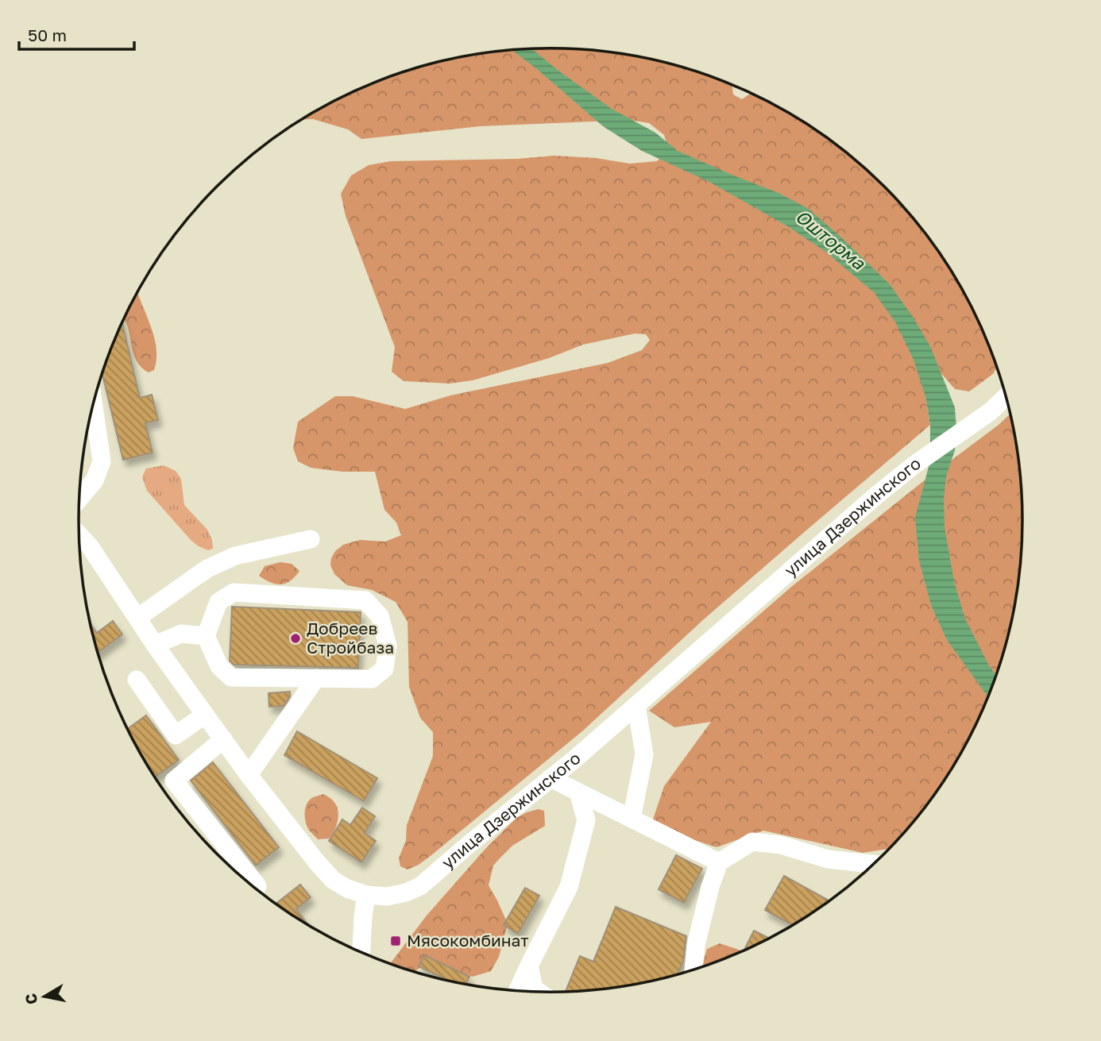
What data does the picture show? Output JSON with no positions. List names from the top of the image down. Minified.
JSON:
{"streets":{"street":["улица Дзержинского"]},"water":["Ошторма"],"places":{"other":["Добреев Стройбаза"],"transit":["Мясокомбинат"]},"scale_bar":"50 m","north":"left"}
